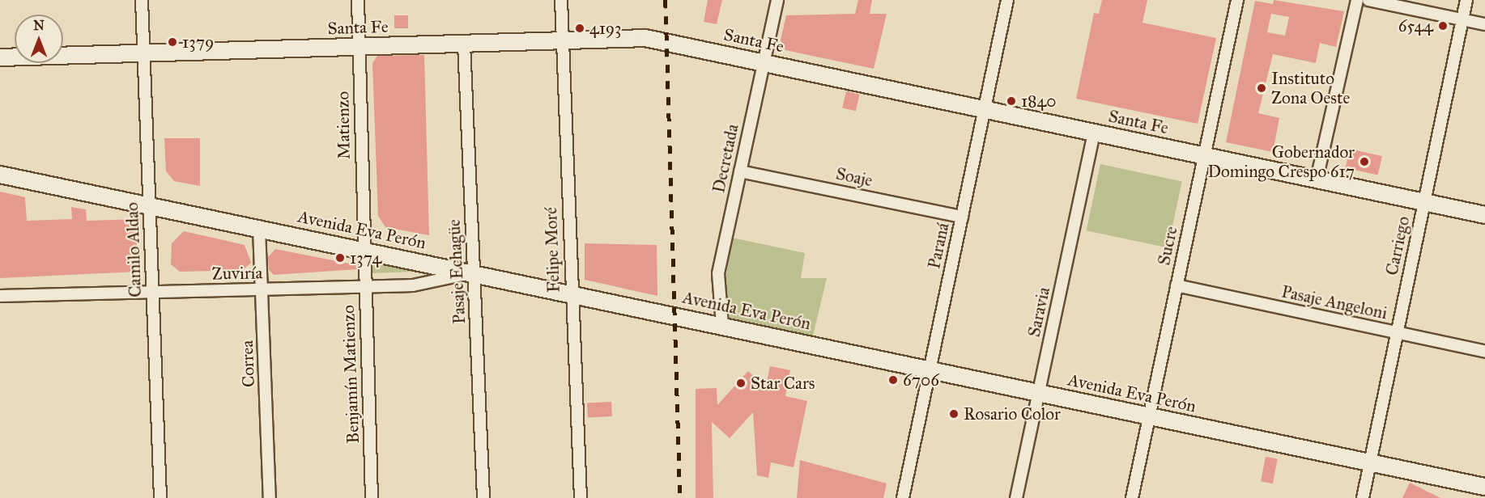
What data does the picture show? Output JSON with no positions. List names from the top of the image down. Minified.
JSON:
{"streets":{"main road":["Santa Fe","Avenida Eva Perón"],"street":["Matienzo","Decretada","Soaje","Paraná","Sucre","Carriego","Camilo Aldao","Felipe Moré","Pasaje Echagüe","Zuviría","Pasaje Angeloni","Saravia","Correa","Benjamín Matienzo"]},"crossings":[["Santa Fe","Matienzo"],["Santa Fe","Decretada"],["Santa Fe","Paraná"],["Santa Fe","Sucre"],["Santa Fe","Carriego"],["Santa Fe","Camilo Aldao"],["Santa Fe","Felipe Moré"],["Santa Fe","Pasaje Echagüe"],["Santa Fe","Saravia"],["Matienzo","Avenida Eva Perón"],["Matienzo","Benjamín Matienzo"],["Decretada","Soaje"],["Decretada","Avenida Eva Perón"],["Soaje","Paraná"],["Avenida Eva Perón","Paraná"],["Avenida Eva Perón","Sucre"],["Avenida Eva Perón","Carriego"],["Avenida Eva Perón","Camilo Aldao"],["Avenida Eva Perón","Felipe Moré"],["Avenida Eva Perón","Pasaje Echagüe"],["Avenida Eva Perón","Zuviría"],["Avenida Eva Perón","Saravia"],["Avenida Eva Perón","Correa"],["Avenida Eva Perón","Benjamín Matienzo"],["Sucre","Pasaje Angeloni"],["Carriego","Pasaje Angeloni"],["Camilo Aldao","Zuviría"],["Pasaje Echagüe","Zuviría"],["Zuviría","Correa"],["Zuviría","Benjamín Matienzo"]],"places":["6544","4193","1379","Instituto Zona Oeste","1840","Gobernador Domingo Crespo 617","1374","6706","Star Cars","Rosario Color"],"north":"top"}
